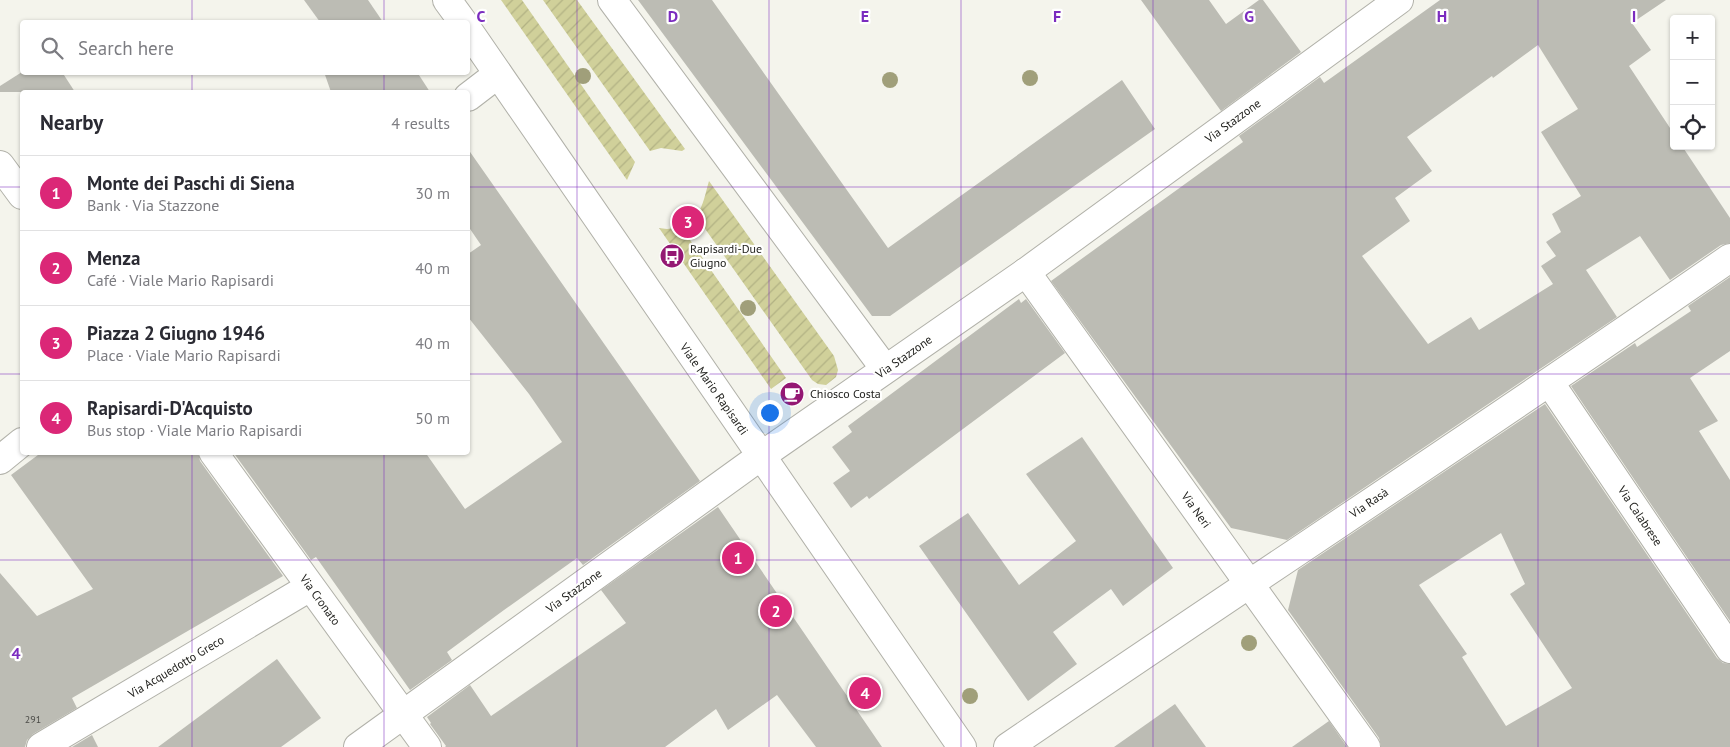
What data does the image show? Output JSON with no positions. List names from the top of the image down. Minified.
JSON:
{"streets":{"street":["Via Stazzone","Viale Mario Rapisardi","Via Rasà","Via Neri","Via Calabrese","Via Cronato","Via Acquedotto Greco"]},"crossings":[["Via Stazzone","Viale Mario Rapisardi"],["Via Stazzone","Via Neri"],["Via Stazzone","Via Cronato"],["Via Rasà","Via Neri"],["Via Rasà","Via Calabrese"],["Via Cronato","Via Acquedotto Greco"]],"places":{"bus stop":["Rapisardi-Due Giugno"],"cafe":["Chiosco Costa"]},"house_numbers":["291"],"page":{"map_buttons":["+","−"],"search":"Search here","heading":["Nearby","4 results"],"list":[{"mark":"1","name":"Monte dei Paschi di Siena","note":"Bank · Via Stazzone","value":"30 m"},{"mark":"2","name":"Menza","note":"Café · Viale Mario Rapisardi","value":"40 m"},{"mark":"3","name":"Piazza 2 Giugno 1946","note":"Place · Viale Mario Rapisardi","value":"40 m"},{"mark":"4","name":"Rapisardi-D'Acquisto","note":"Bus stop · Viale Mario Rapisardi","value":"50 m"}],"pins":["3","1","2","4"]},"grid":{"columns":["C","D","E","F","G","H","I"],"rows":["4"]}}
